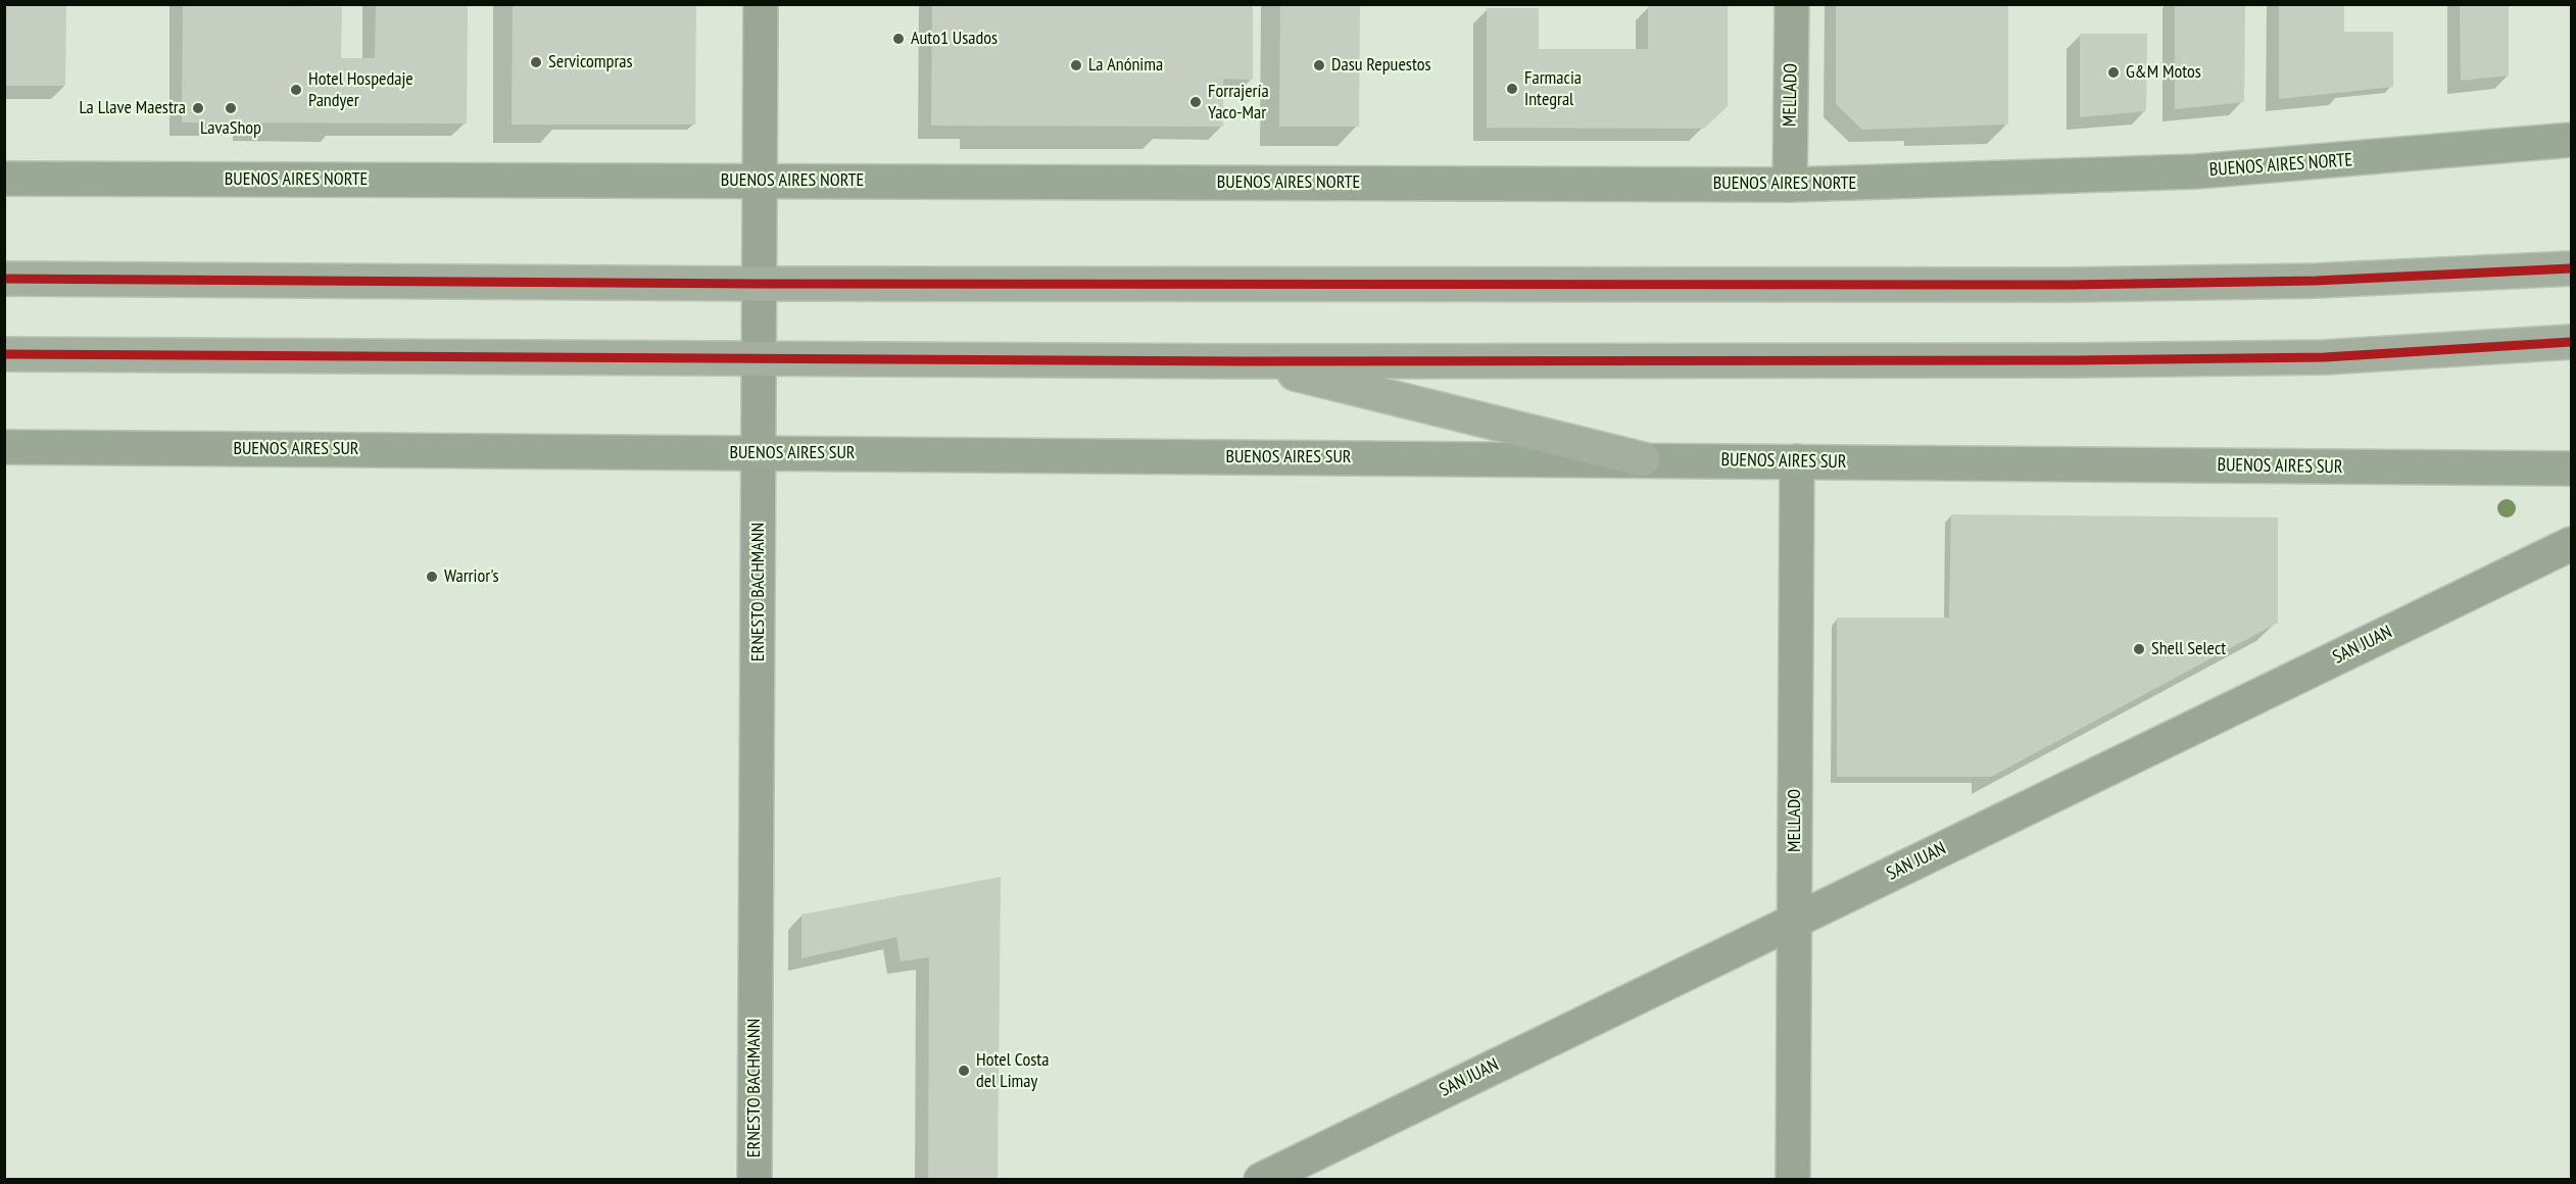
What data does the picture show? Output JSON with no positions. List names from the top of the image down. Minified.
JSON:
{"streets":{"main road":["BUENOS AIRES NORTE","BUENOS AIRES SUR"],"street":["MELLADO","ERNESTO BACHMANN","SAN JUAN"]},"crossings":[["MELLADO","BUENOS AIRES NORTE"],["MELLADO","BUENOS AIRES SUR"],["MELLADO","SAN JUAN"],["BUENOS AIRES NORTE","ERNESTO BACHMANN"],["BUENOS AIRES SUR","ERNESTO BACHMANN"]],"places":["Auto1 Usados","Servicompras","La Anónima","Dasu Repuestos","G&M Motos","Farmacia Integral","Hotel Hospedaje Pandyer","Forrajería Yaco-Mar","La Llave Maestra","LavaShop","Warrior's","Shell Select","Hotel Costa del Limay"]}
